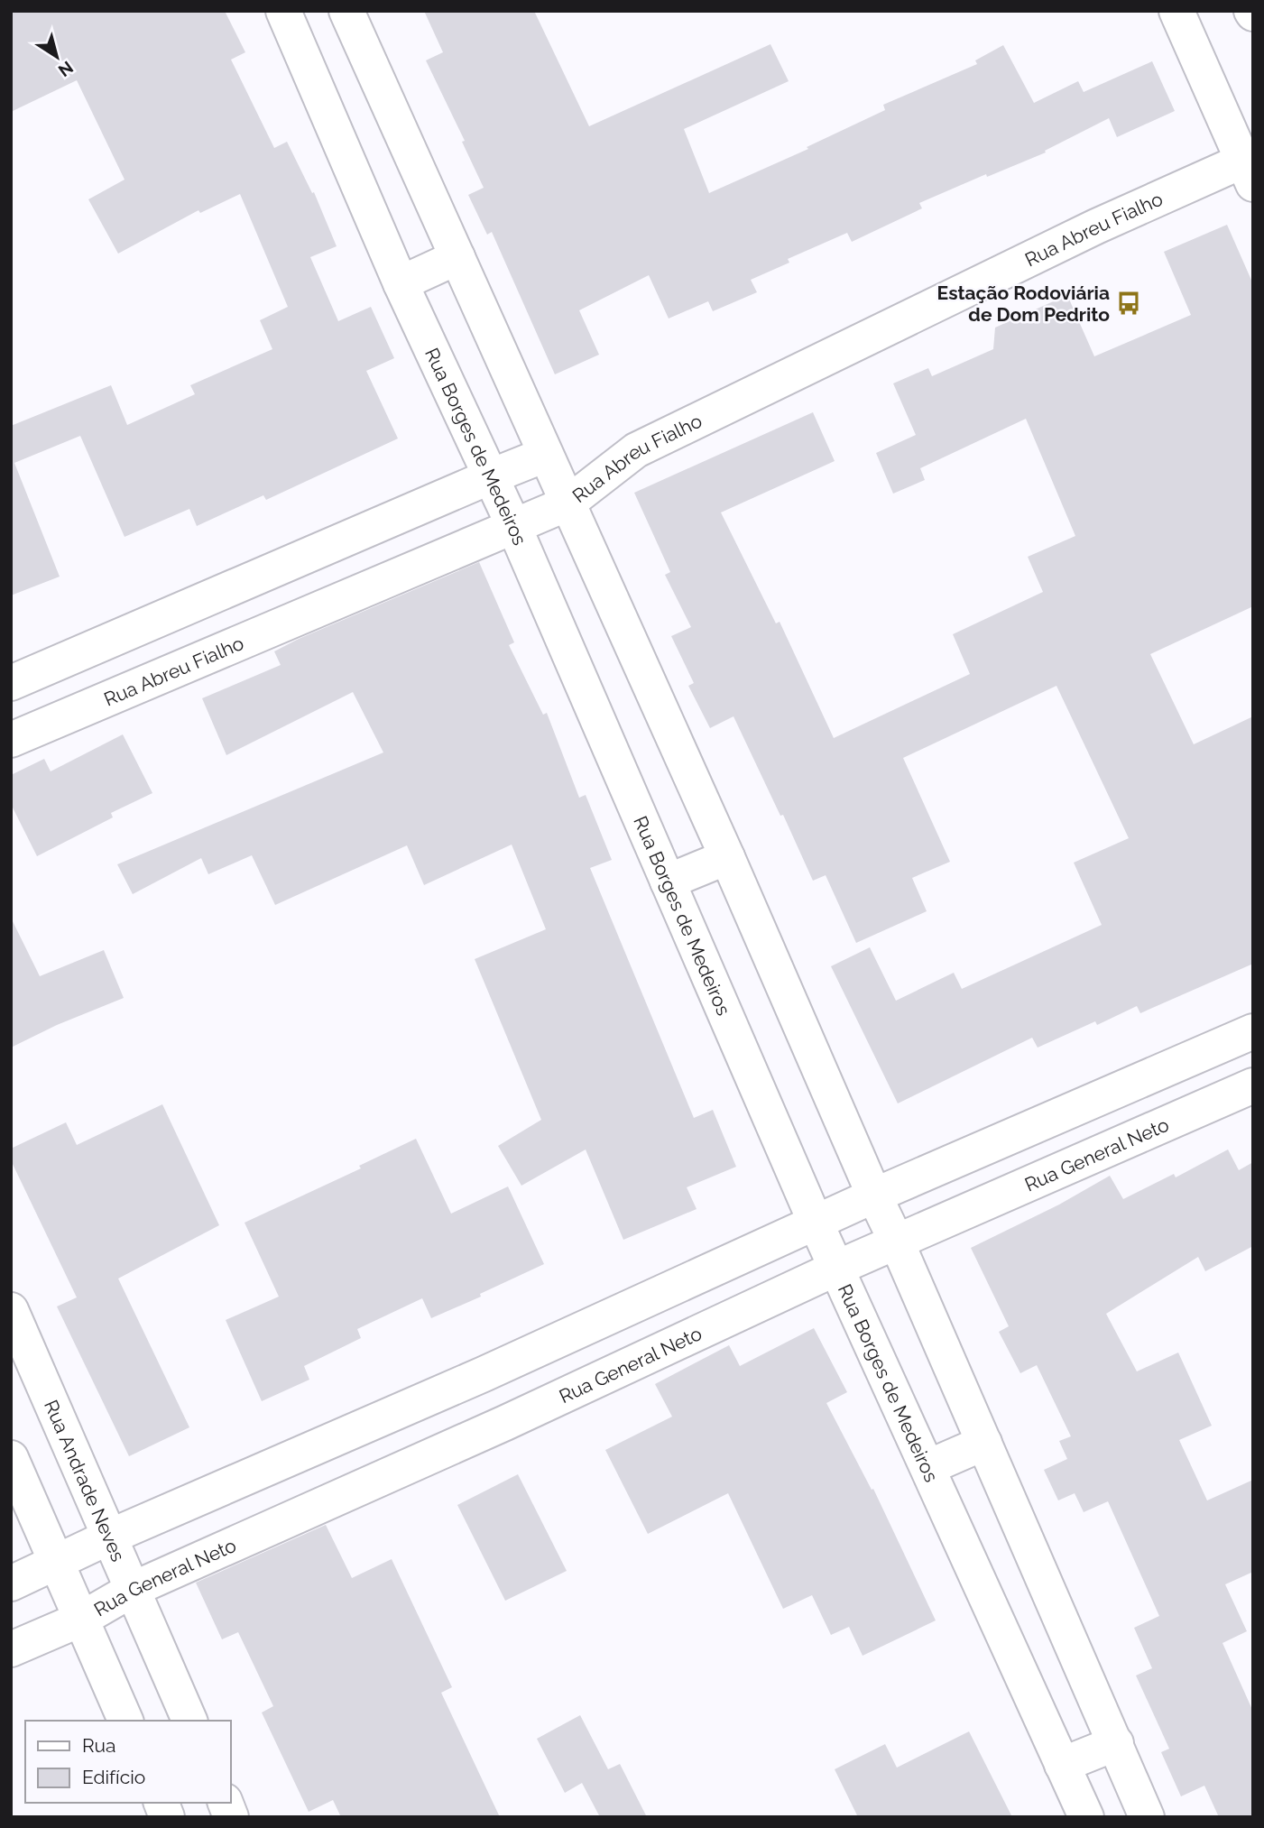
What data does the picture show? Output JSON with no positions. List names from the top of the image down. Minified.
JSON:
{"streets":{"street":["Rua Abreu Fialho","Rua Borges de Medeiros","Rua General Neto","Rua Andrade Neves"]},"crossings":[["Rua Abreu Fialho","Rua Borges de Medeiros"],["Rua Borges de Medeiros","Rua General Neto"],["Rua General Neto","Rua Andrade Neves"]],"places":{"bus stop":["Estação Rodoviária de Dom Pedrito"]},"legend":["Rua","Edifício"],"north":"bottom right"}
